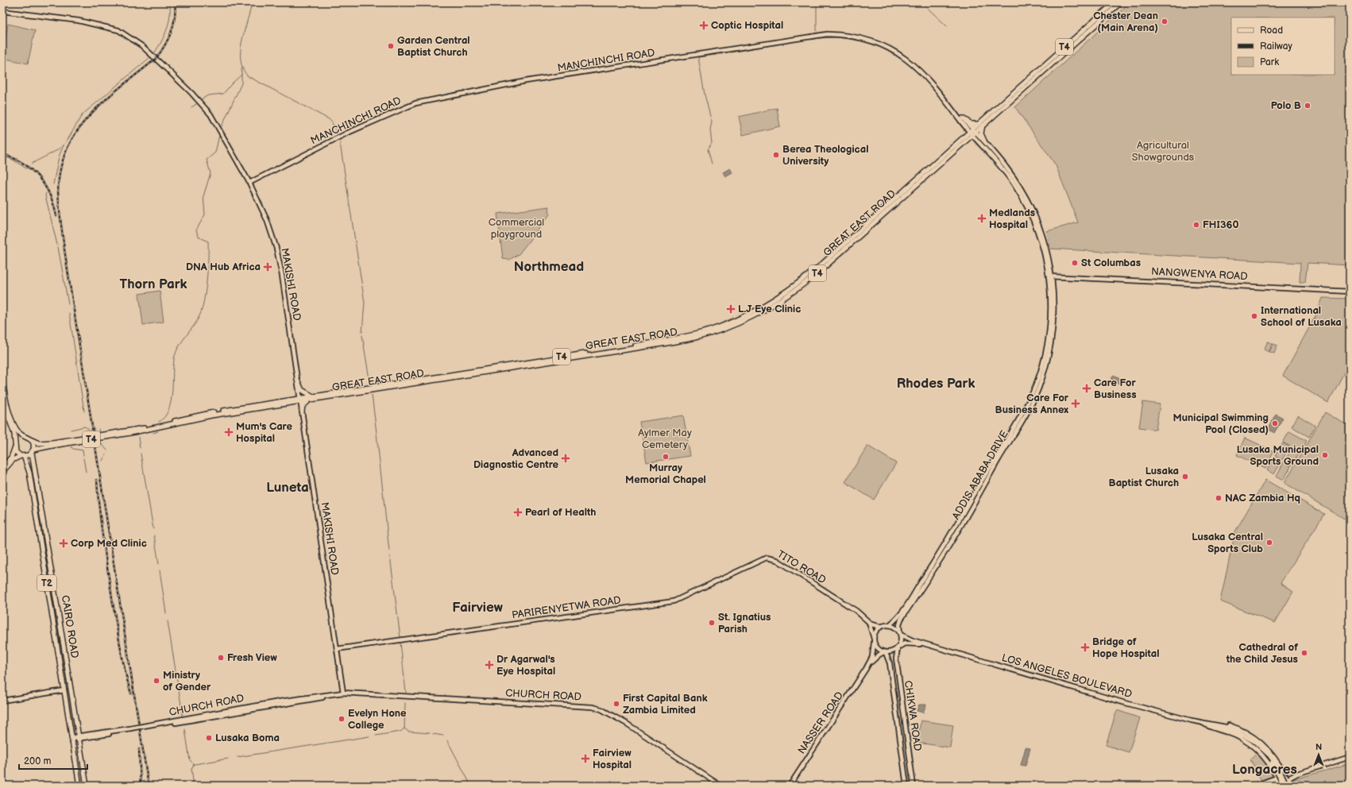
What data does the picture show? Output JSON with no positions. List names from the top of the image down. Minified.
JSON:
{"streets":{"main road":["T4","MANCHINCHI ROAD","GREAT EAST ROAD","NANGWENYA ROAD","MAKISHI ROAD","ADDIS ABABA DRIVE","TITO ROAD","T2","PARIRENYETWA ROAD","CAIRO ROAD","LOS ANGELES BOULEVARD","CHURCH ROAD","CHIKWA ROAD","NASSER ROAD"]},"crossings":[["MANCHINCHI ROAD","GREAT EAST ROAD"],["MANCHINCHI ROAD","MAKISHI ROAD"],["MANCHINCHI ROAD","ADDIS ABABA DRIVE"],["GREAT EAST ROAD","MAKISHI ROAD"],["GREAT EAST ROAD","ADDIS ABABA DRIVE"],["GREAT EAST ROAD","CAIRO ROAD"],["NANGWENYA ROAD","ADDIS ABABA DRIVE"],["MAKISHI ROAD","PARIRENYETWA ROAD"],["MAKISHI ROAD","CHURCH ROAD"],["ADDIS ABABA DRIVE","TITO ROAD"],["ADDIS ABABA DRIVE","LOS ANGELES BOULEVARD"],["ADDIS ABABA DRIVE","CHIKWA ROAD"],["ADDIS ABABA DRIVE","NASSER ROAD"],["TITO ROAD","PARIRENYETWA ROAD"],["TITO ROAD","LOS ANGELES BOULEVARD"],["TITO ROAD","CHIKWA ROAD"],["TITO ROAD","NASSER ROAD"],["CAIRO ROAD","CHURCH ROAD"],["LOS ANGELES BOULEVARD","CHIKWA ROAD"],["LOS ANGELES BOULEVARD","NASSER ROAD"],["CHIKWA ROAD","NASSER ROAD"]],"districts":["Northmead","Thorn Park","Rhodes Park","Luneta","Fairview","Longacres"],"parks":["Agricultural Showgrounds","Commercial playground","Aylmer May Cemetery"],"places":{"other":["Chester Dean (Main Arena)","Garden Central Baptist Church","Polo B","Berea Theological University","FHI360","St Columbas","International School of Lusaka","Municipal Swimming Pool (Closed)","Lusaka Municipal Sports Ground","Murray Memorial Chapel","Lusaka Baptist Church","NAC Zambia Hq","Lusaka Central Sports Club","St. Ignatius Parish","Cathedral of the Child Jesus","Fresh View","Ministry of Gender","First Capital Bank Zambia Limited","Evelyn Hone College","Lusaka Boma"],"health":["Coptic Hospital","Medlands Hospital","DNA Hub Africa","L.J Eye Clinic","Care For Business","Care For Business Annex","Mum's Care Hospital","Advanced Diagnostic Centre","Pearl of Health","Corp Med Clinic","Bridge of Hope Hospital","Dr Agarwal's Eye Hospital","Fairview Hospital"]},"legend":["Road","Railway","Park"],"scale_bar":"200 m","north":"top"}
